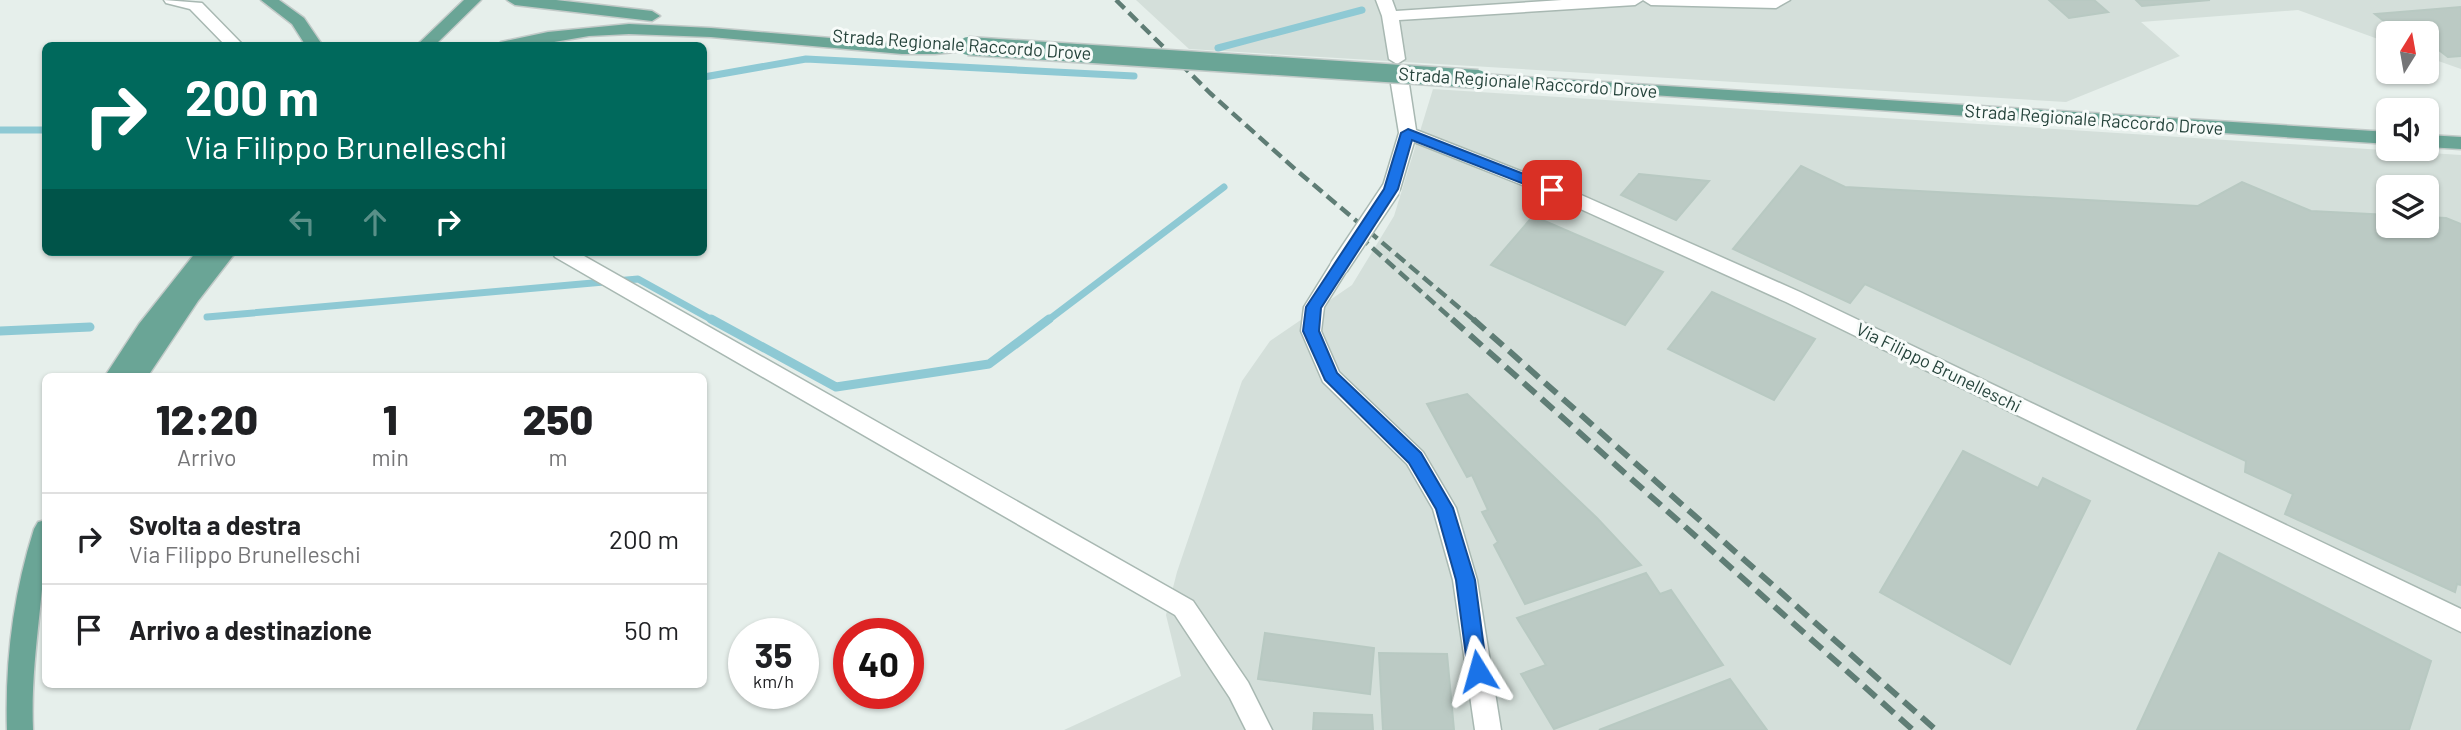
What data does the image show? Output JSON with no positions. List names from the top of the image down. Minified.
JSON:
{"streets":{"main road":["Strada Regionale Raccordo Drove"],"street":["Via Filippo Brunelleschi"]},"north":"top","page":{"turn":["200 m","Via Filippo Brunelleschi"],"eta":["12:20","Arrivo","1","min","250","m"],"list":[{"name":"Svolta a destra","note":"Via Filippo Brunelleschi","value":"200 m"},{"name":"Arrivo a destinazione","value":"50 m"}],"speed":"35 km/h","limit":"40"}}
